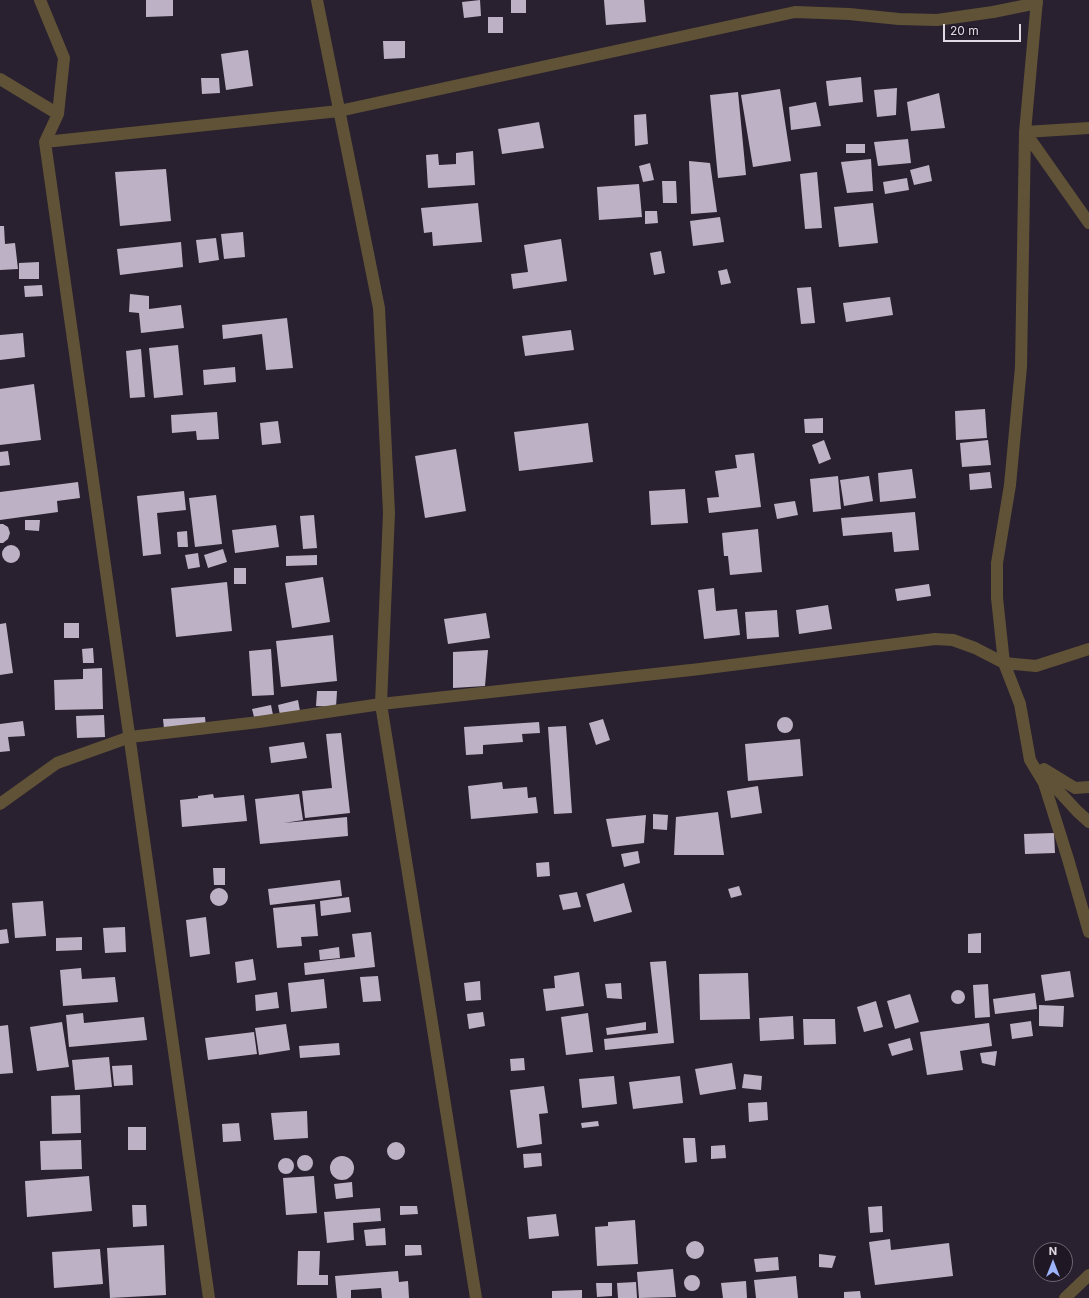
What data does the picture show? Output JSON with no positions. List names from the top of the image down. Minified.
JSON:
{"scale_bar":"20 m","north":"top"}
